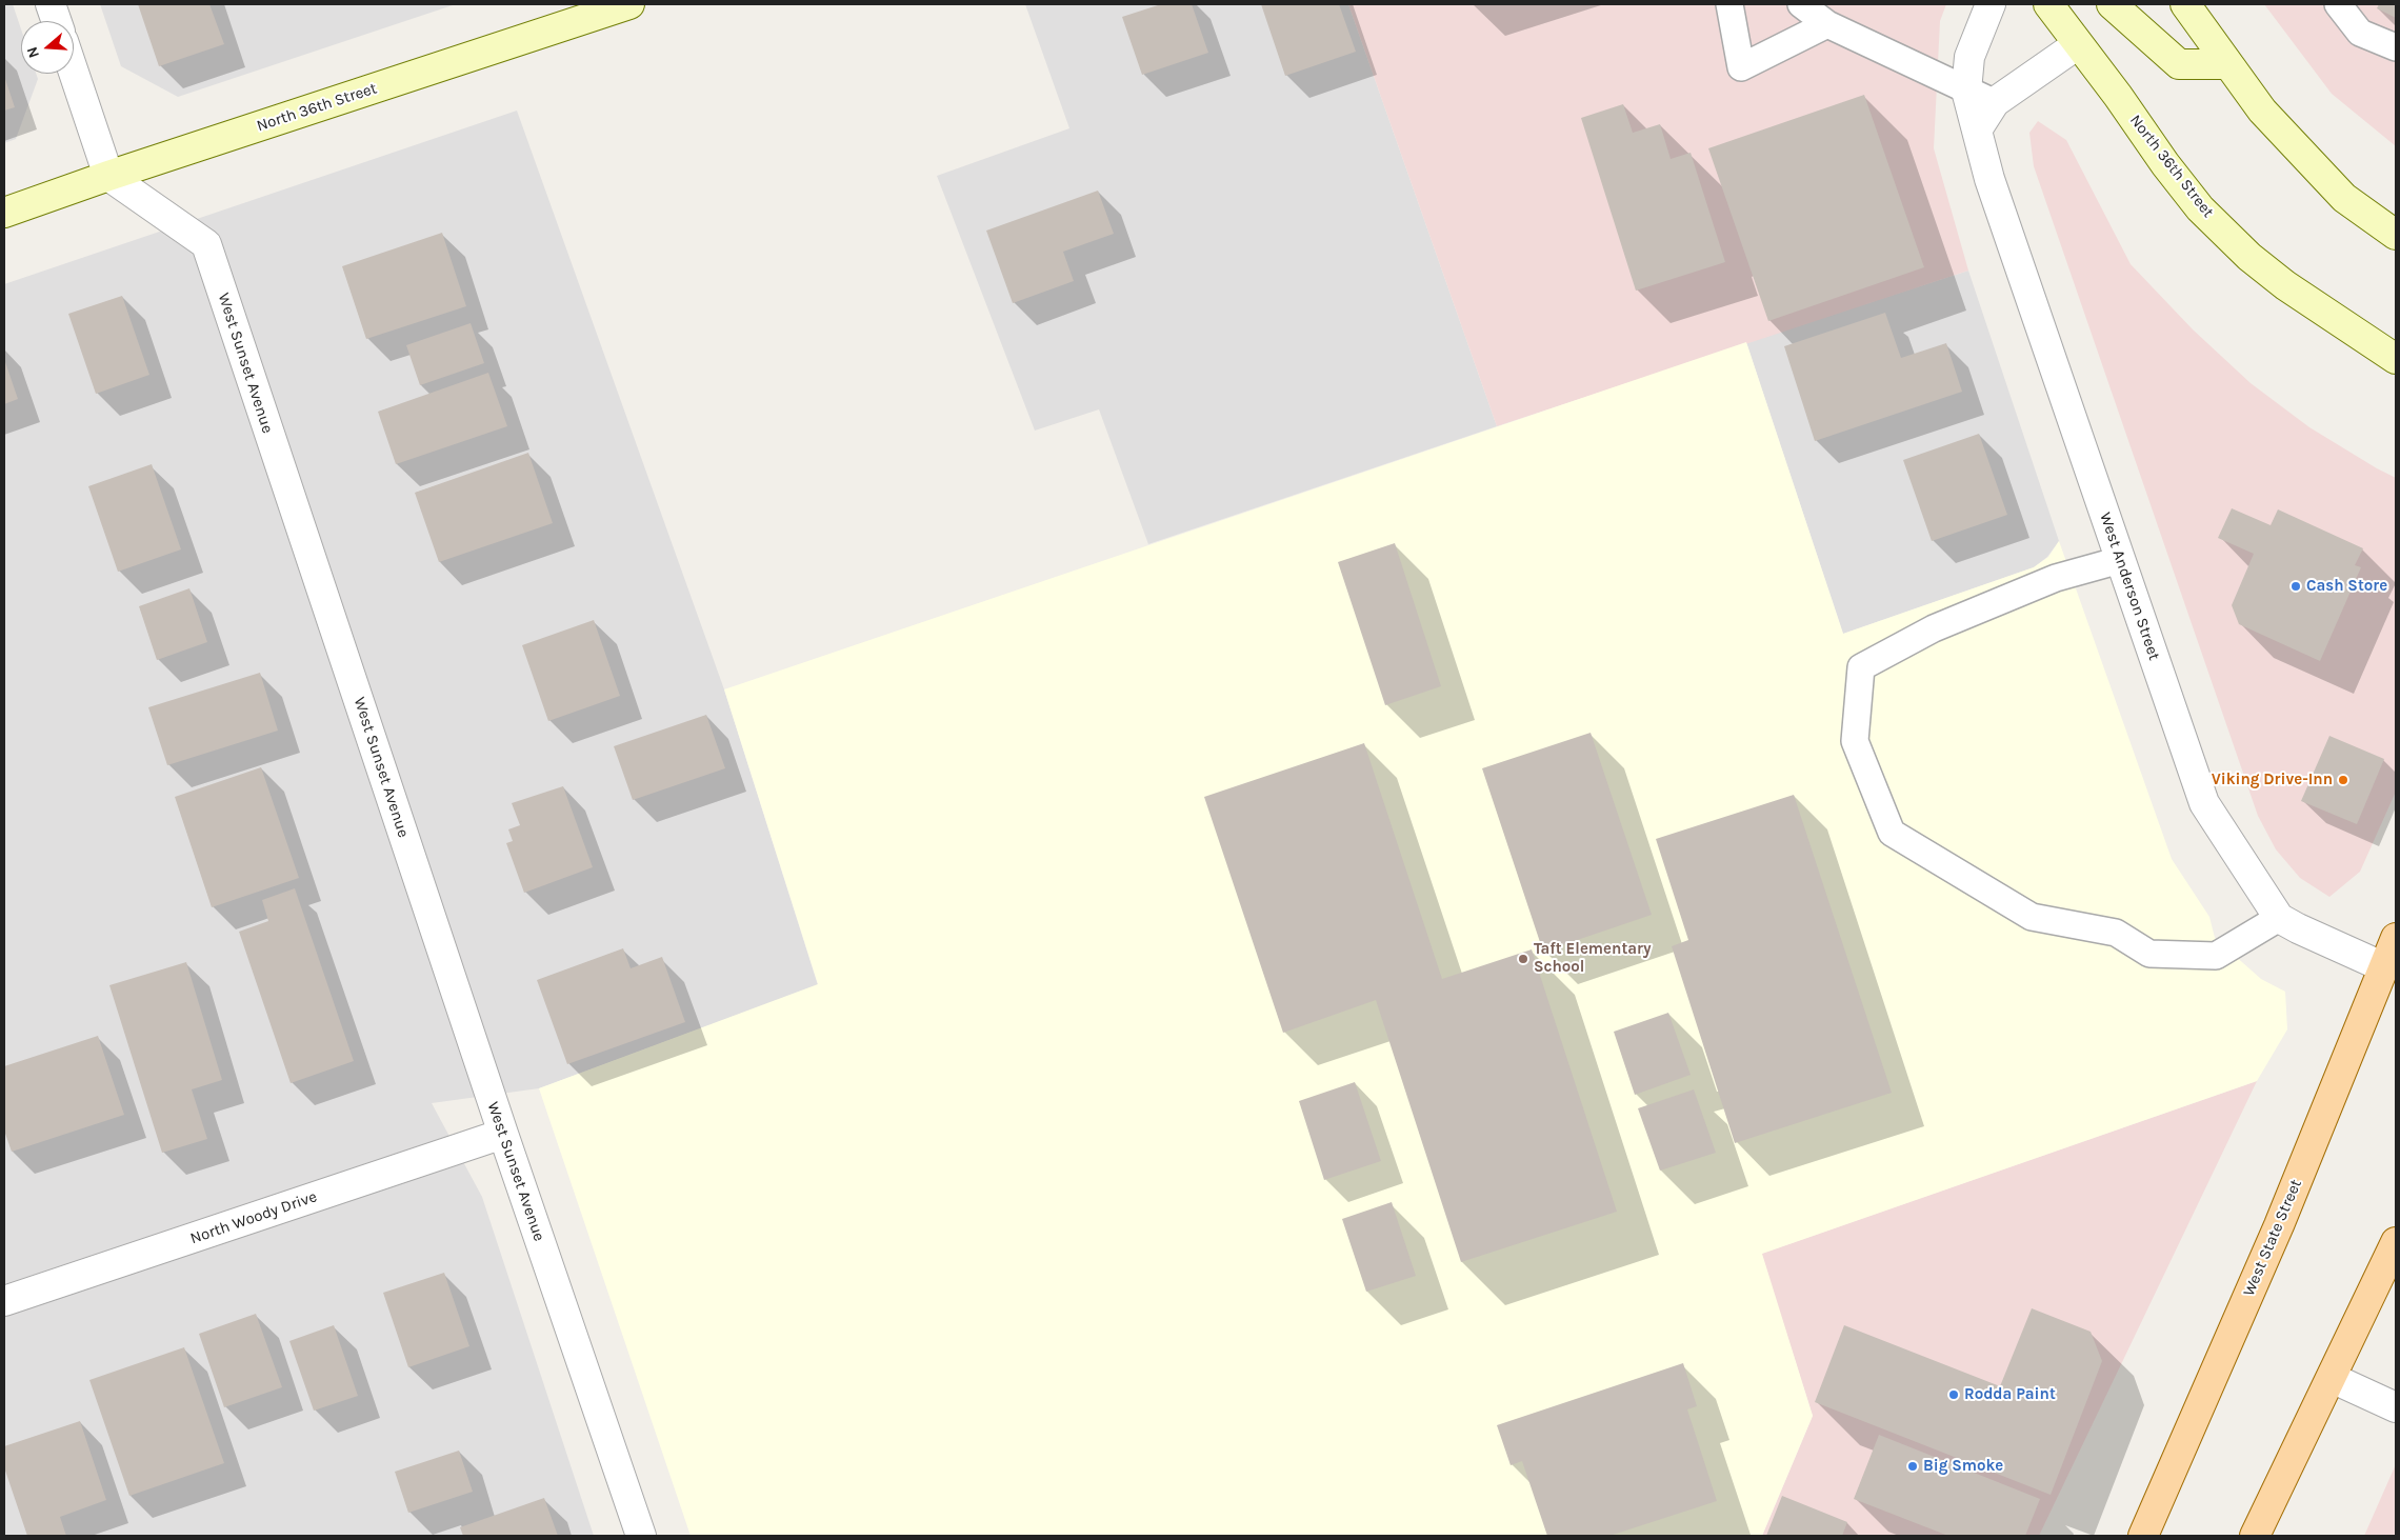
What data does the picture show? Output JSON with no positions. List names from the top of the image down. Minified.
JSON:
{"streets":{"main road":["West State Street"],"street":["North 36th Street","West Sunset Avenue","West Anderson Street","North Woody Drive"]},"crossings":[["North 36th Street","West Sunset Avenue"],["West Sunset Avenue","North Woody Drive"],["West Anderson Street","West State Street"]],"places":["Cash Store","Viking Drive-Inn","Taft Elementary School","Rodda Paint","Big Smoke"],"north":"left"}
